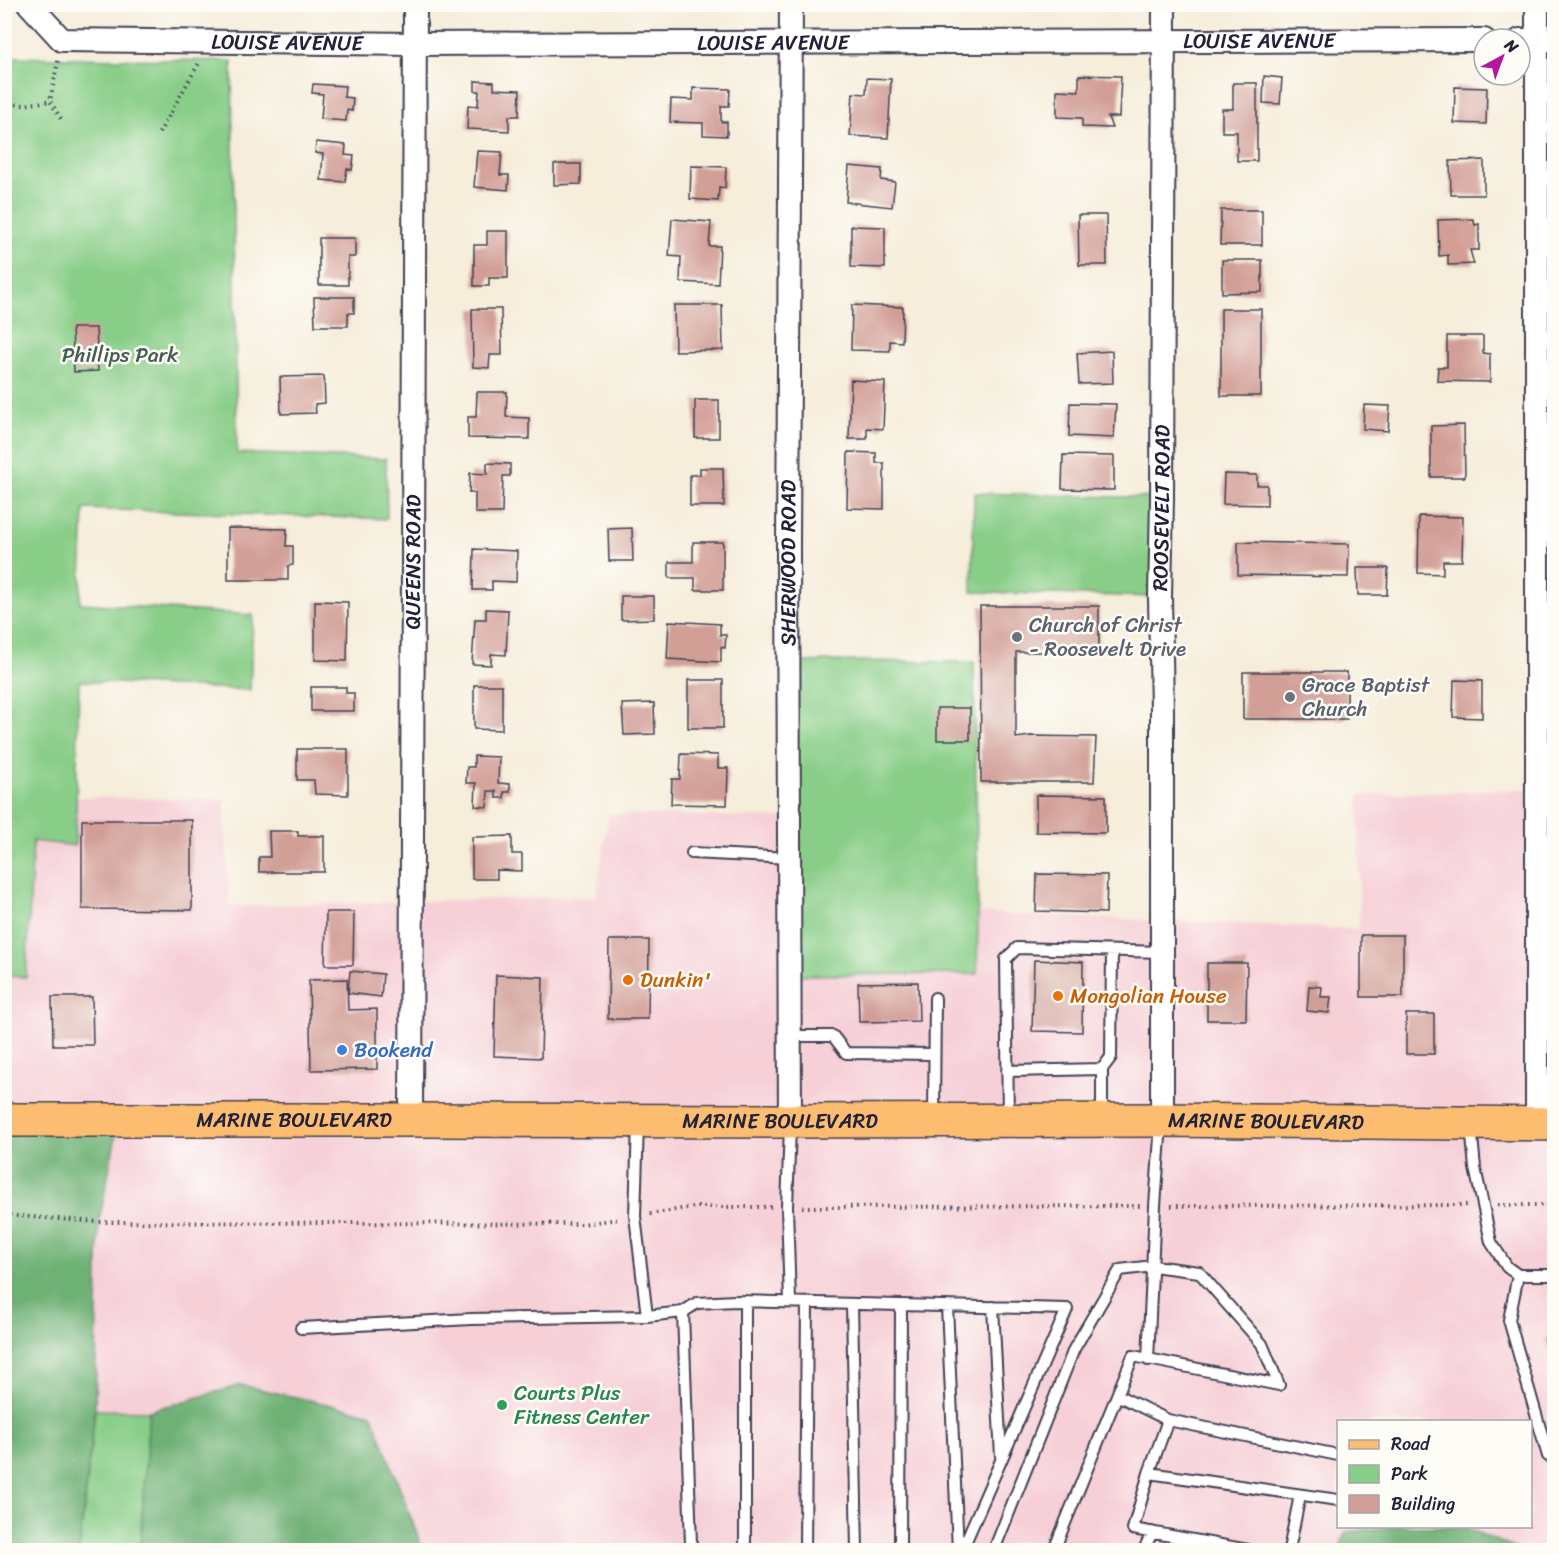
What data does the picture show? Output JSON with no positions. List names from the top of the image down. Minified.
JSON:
{"streets":{"main road":["MARINE BOULEVARD"],"street":["LOUISE AVENUE","ROOSEVELT ROAD","QUEENS ROAD","SHERWOOD ROAD"]},"crossings":[["LOUISE AVENUE","ROOSEVELT ROAD"],["LOUISE AVENUE","QUEENS ROAD"],["LOUISE AVENUE","SHERWOOD ROAD"],["ROOSEVELT ROAD","MARINE BOULEVARD"],["QUEENS ROAD","MARINE BOULEVARD"],["SHERWOOD ROAD","MARINE BOULEVARD"]],"parks":["Phillips Park"],"places":["Church of Christ - Roosevelt Drive","Grace Baptist Church","Dunkin'","Mongolian House","Bookend","Courts Plus Fitness Center"],"legend":["Road","Park","Building"],"north":"top right"}
